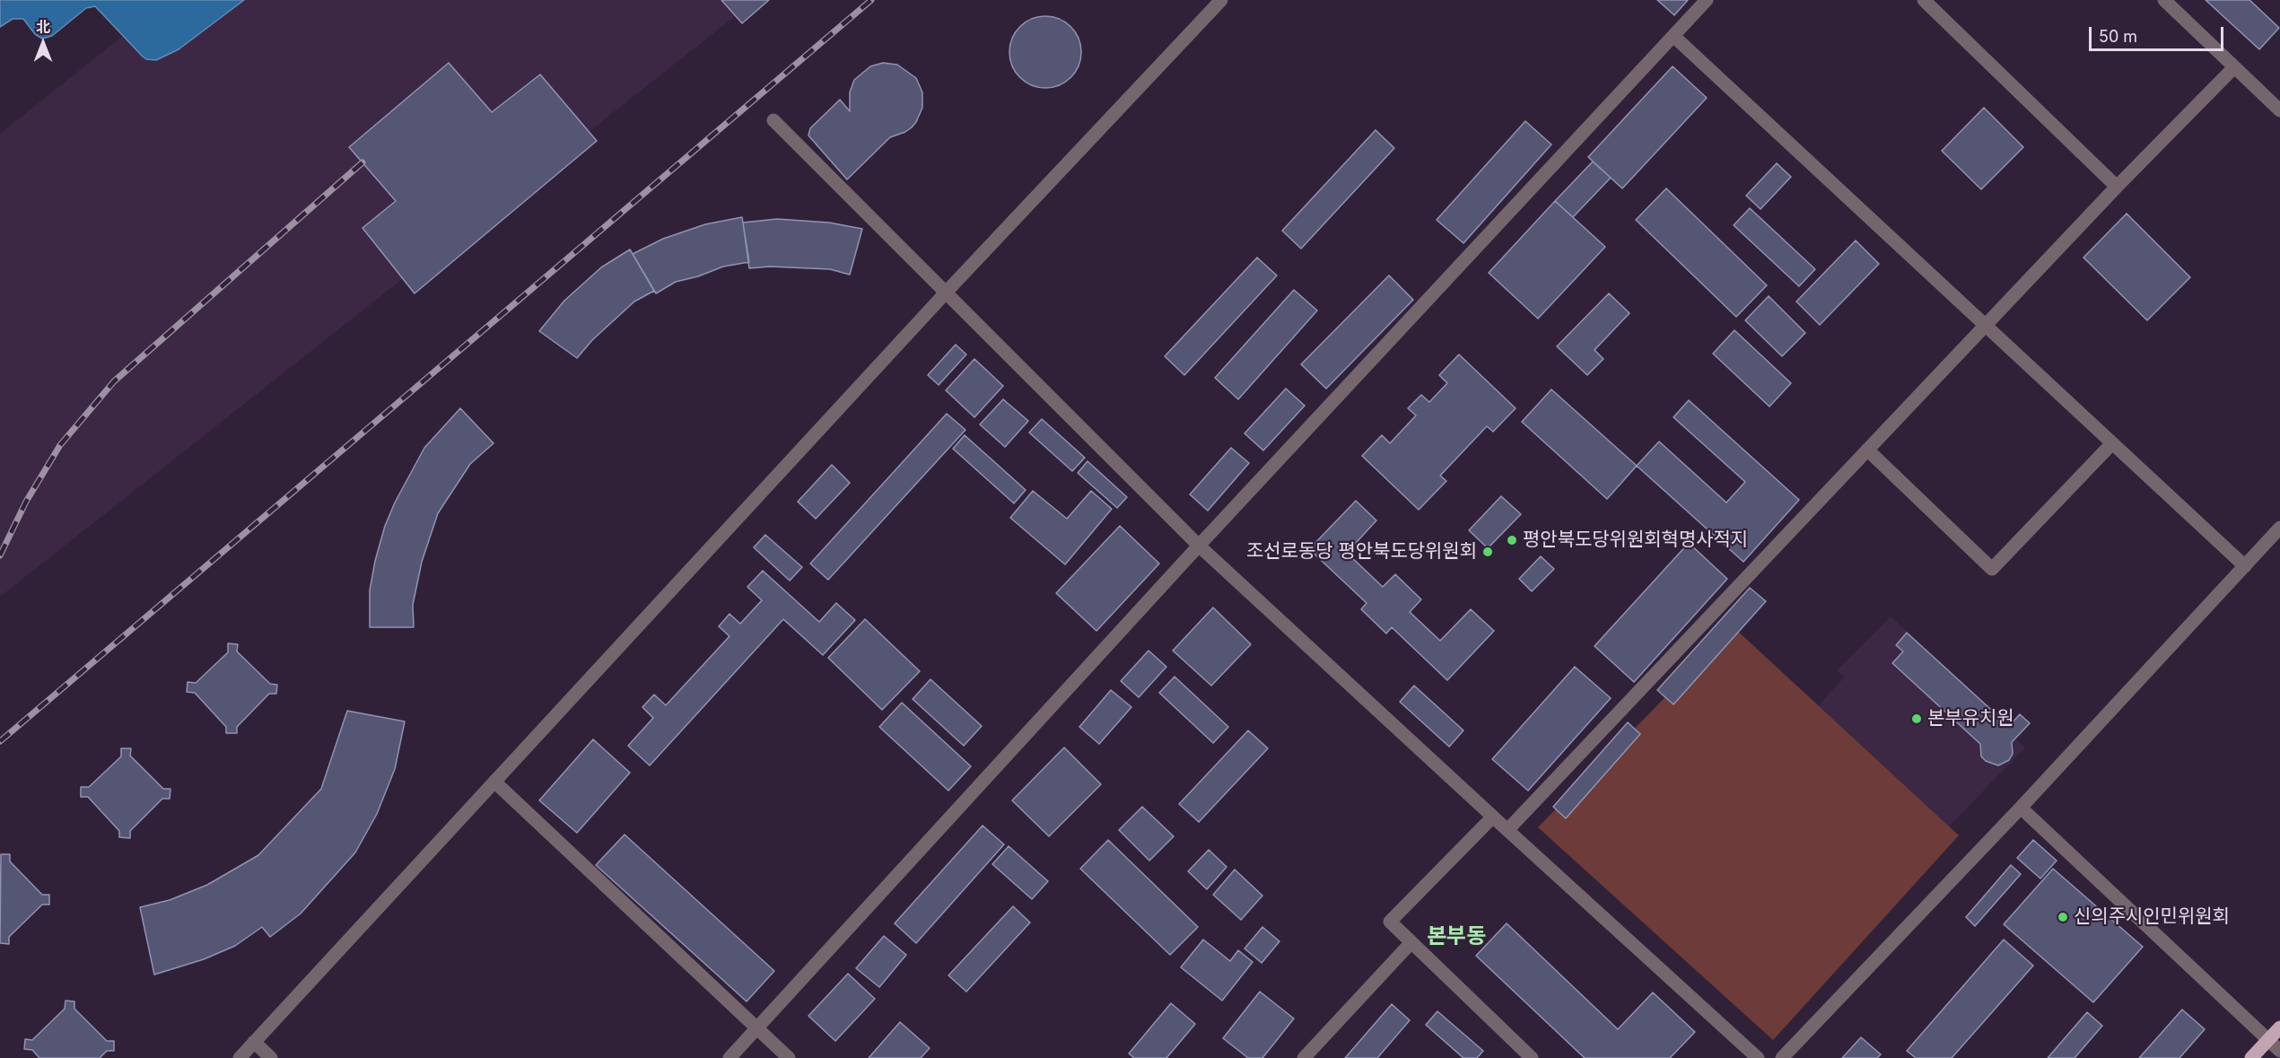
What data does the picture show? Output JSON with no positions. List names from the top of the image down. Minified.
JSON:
{"districts":["본부동"],"places":["평안북도당위원회혁명사적지","조선로동당 평안북도당위원회","본부유치원","신의주시인민위원회"],"scale_bar":"50 m","north":"top"}
